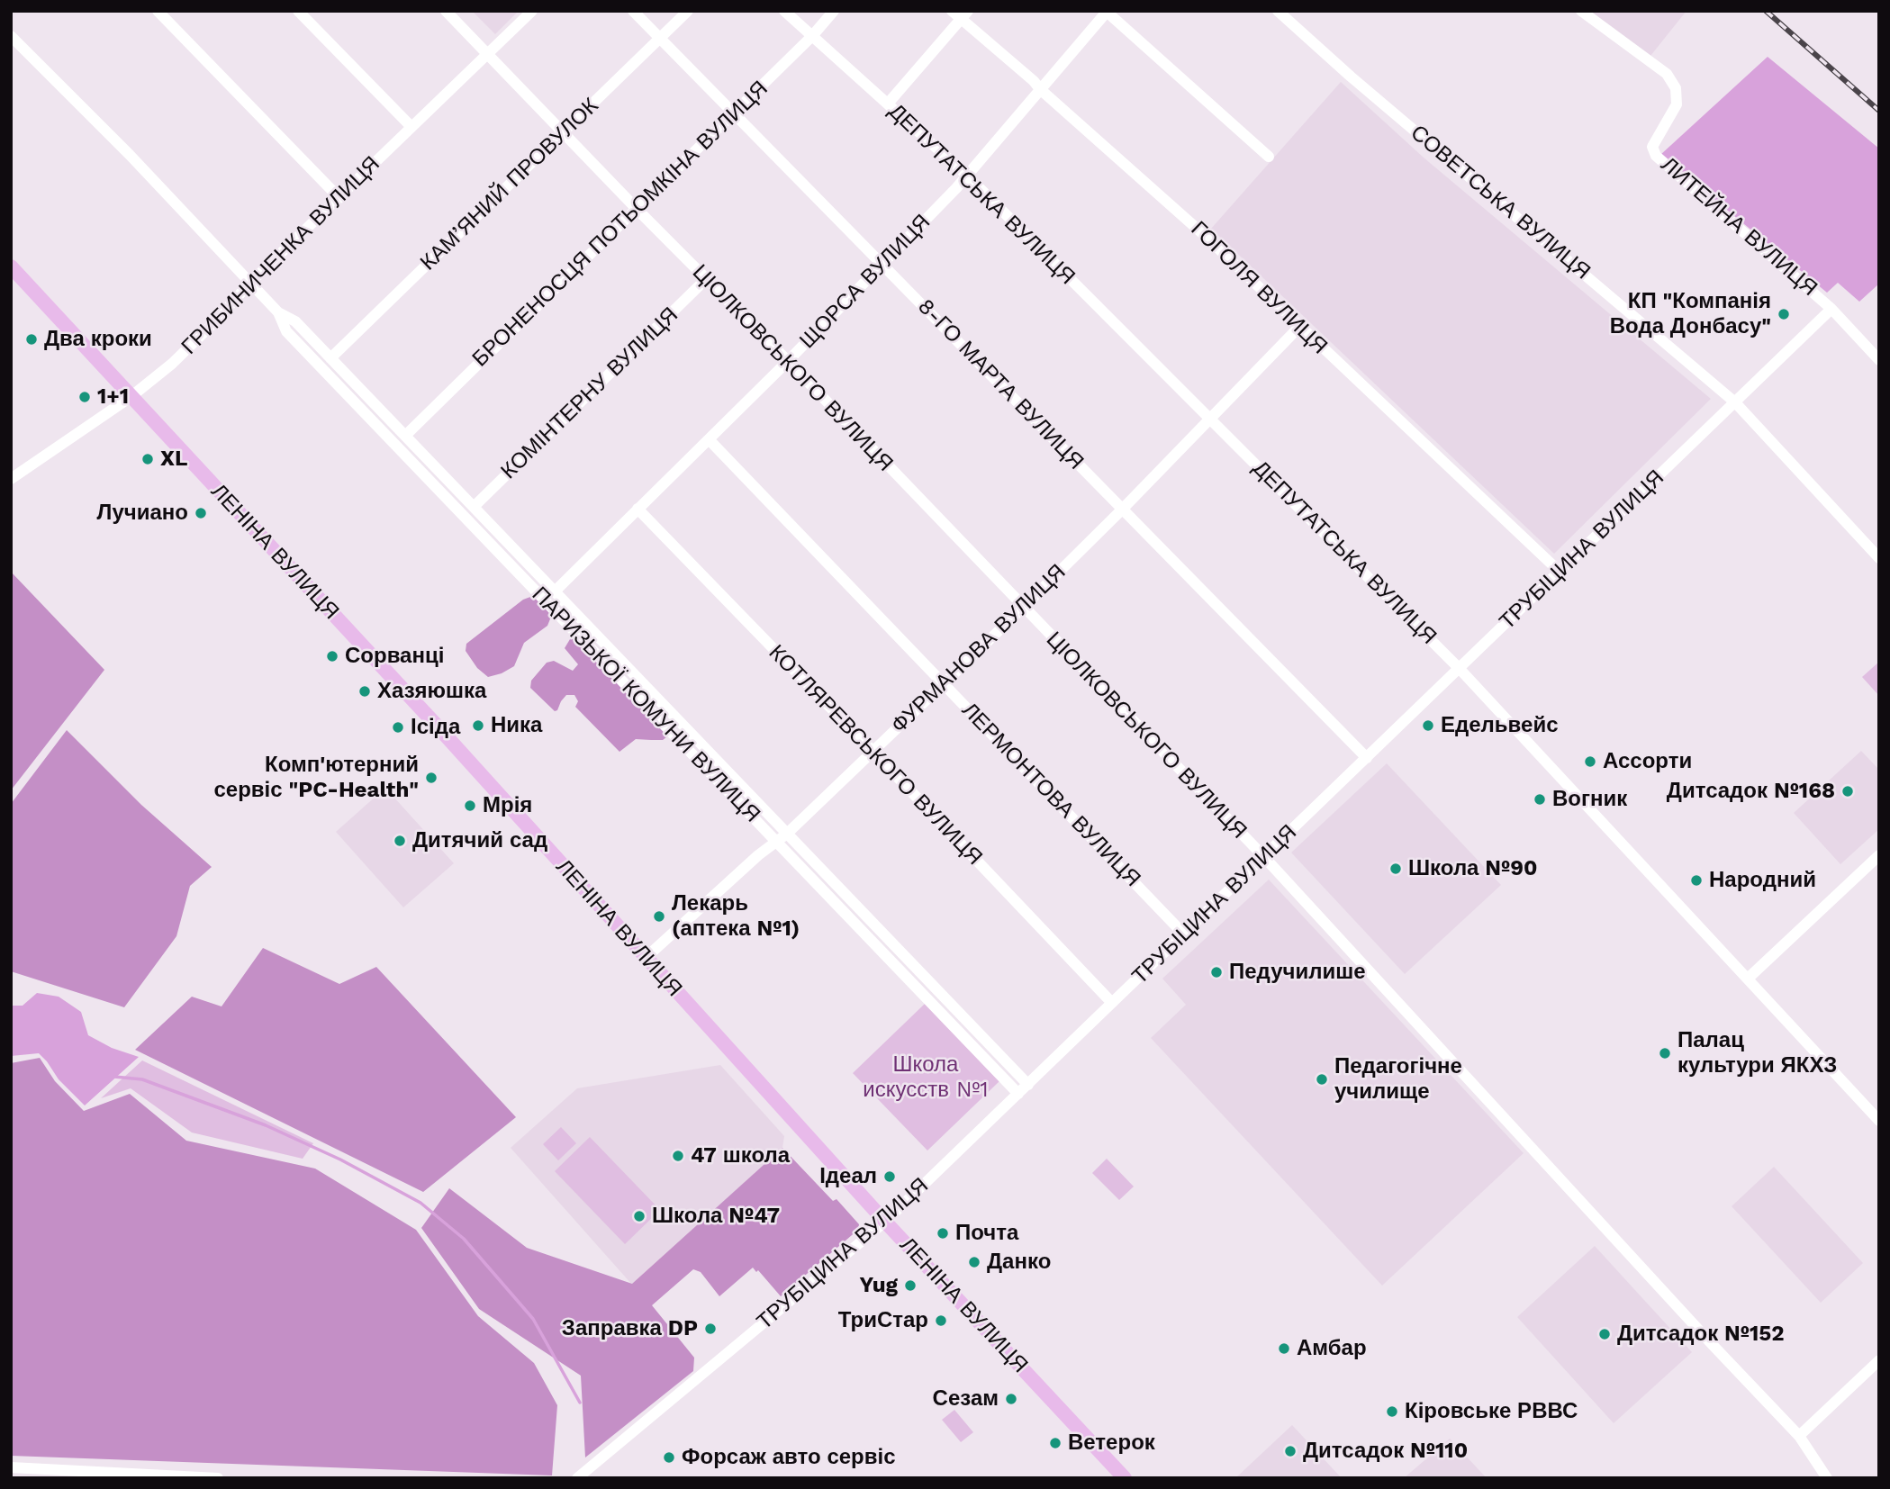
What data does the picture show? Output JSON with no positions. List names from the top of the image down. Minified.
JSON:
{"streets":{"main road":["ЛЕНІНА ВУЛИЦЯ"],"street":["КАМ’ЯНИЙ ПРОВУЛОК","ДЕПУТАТСЬКА ВУЛИЦЯ","СОВЕТСЬКА ВУЛИЦЯ","БРОНЕНОСЦЯ ПОТЬОМКІНА ВУЛИЦЯ","ЛИТЕЙНА ВУЛИЦЯ","ГРИБИНИЧЕНКА ВУЛИЦЯ","ЩОРСА ВУЛИЦЯ","ГОГОЛЯ ВУЛИЦЯ","ЦІОЛКОВСЬКОГО ВУЛИЦЯ","8-ГО МАРТА ВУЛИЦЯ","КОМІНТЕРНУ ВУЛИЦЯ","ТРУБІЦИНА ВУЛИЦЯ","ФУРМАНОВА ВУЛИЦЯ","ПАРИЗЬКОЇ КОМУНИ ВУЛИЦЯ","КОТЛЯРЕВСЬКОГО ВУЛИЦЯ","ЛЕРМОНТОВА ВУЛИЦЯ"]},"crossings":[["КАМ’ЯНИЙ ПРОВУЛОК","ЦІОЛКОВСЬКОГО ВУЛИЦЯ"],["КАМ’ЯНИЙ ПРОВУЛОК","8-ГО МАРТА ВУЛИЦЯ"],["КАМ’ЯНИЙ ПРОВУЛОК","ПАРИЗЬКОЇ КОМУНИ ВУЛИЦЯ"],["ДЕПУТАТСЬКА ВУЛИЦЯ","БРОНЕНОСЦЯ ПОТЬОМКІНА ВУЛИЦЯ"],["ДЕПУТАТСЬКА ВУЛИЦЯ","ЩОРСА ВУЛИЦЯ"],["ДЕПУТАТСЬКА ВУЛИЦЯ","ТРУБІЦИНА ВУЛИЦЯ"],["ДЕПУТАТСЬКА ВУЛИЦЯ","ФУРМАНОВА ВУЛИЦЯ"],["СОВЕТСЬКА ВУЛИЦЯ","ТРУБІЦИНА ВУЛИЦЯ"],["БРОНЕНОСЦЯ ПОТЬОМКІНА ВУЛИЦЯ","ЦІОЛКОВСЬКОГО ВУЛИЦЯ"],["БРОНЕНОСЦЯ ПОТЬОМКІНА ВУЛИЦЯ","8-ГО МАРТА ВУЛИЦЯ"],["БРОНЕНОСЦЯ ПОТЬОМКІНА ВУЛИЦЯ","ПАРИЗЬКОЇ КОМУНИ ВУЛИЦЯ"],["ЛИТЕЙНА ВУЛИЦЯ","ТРУБІЦИНА ВУЛИЦЯ"],["ГРИБИНИЧЕНКА ВУЛИЦЯ","ЦІОЛКОВСЬКОГО ВУЛИЦЯ"],["ГРИБИНИЧЕНКА ВУЛИЦЯ","ЛЕНІНА ВУЛИЦЯ"],["ГРИБИНИЧЕНКА ВУЛИЦЯ","ПАРИЗЬКОЇ КОМУНИ ВУЛИЦЯ"],["ЩОРСА ВУЛИЦЯ","ГОГОЛЯ ВУЛИЦЯ"],["ЩОРСА ВУЛИЦЯ","ЦІОЛКОВСЬКОГО ВУЛИЦЯ"],["ЩОРСА ВУЛИЦЯ","8-ГО МАРТА ВУЛИЦЯ"],["ЩОРСА ВУЛИЦЯ","ПАРИЗЬКОЇ КОМУНИ ВУЛИЦЯ"],["ЩОРСА ВУЛИЦЯ","КОТЛЯРЕВСЬКОГО ВУЛИЦЯ"],["ЩОРСА ВУЛИЦЯ","ЛЕРМОНТОВА ВУЛИЦЯ"],["ГОГОЛЯ ВУЛИЦЯ","ТРУБІЦИНА ВУЛИЦЯ"],["ГОГОЛЯ ВУЛИЦЯ","ФУРМАНОВА ВУЛИЦЯ"],["ЦІОЛКОВСЬКОГО ВУЛИЦЯ","КОМІНТЕРНУ ВУЛИЦЯ"],["ЦІОЛКОВСЬКОГО ВУЛИЦЯ","ТРУБІЦИНА ВУЛИЦЯ"],["ЦІОЛКОВСЬКОГО ВУЛИЦЯ","ФУРМАНОВА ВУЛИЦЯ"],["8-ГО МАРТА ВУЛИЦЯ","ТРУБІЦИНА ВУЛИЦЯ"],["8-ГО МАРТА ВУЛИЦЯ","ФУРМАНОВА ВУЛИЦЯ"],["КОМІНТЕРНУ ВУЛИЦЯ","ПАРИЗЬКОЇ КОМУНИ ВУЛИЦЯ"],["ТРУБІЦИНА ВУЛИЦЯ","ЛЕНІНА ВУЛИЦЯ"],["ТРУБІЦИНА ВУЛИЦЯ","ПАРИЗЬКОЇ КОМУНИ ВУЛИЦЯ"],["ТРУБІЦИНА ВУЛИЦЯ","КОТЛЯРЕВСЬКОГО ВУЛИЦЯ"],["ТРУБІЦИНА ВУЛИЦЯ","ЛЕРМОНТОВА ВУЛИЦЯ"],["ЛЕНІНА ВУЛИЦЯ","ФУРМАНОВА ВУЛИЦЯ"],["ФУРМАНОВА ВУЛИЦЯ","ПАРИЗЬКОЇ КОМУНИ ВУЛИЦЯ"],["ФУРМАНОВА ВУЛИЦЯ","КОТЛЯРЕВСЬКОГО ВУЛИЦЯ"],["ФУРМАНОВА ВУЛИЦЯ","ЛЕРМОНТОВА ВУЛИЦЯ"]],"parks":["Школа искусств №1"],"places":["КП \"Компанія Вода Донбасу\"","Два кроки","1+1","XL","Лучиано","Сорванці","Хазяюшка","Ника","Едельвейс","Ісіда","Ассорти","Комп'ютерний сервіс \"PC-Health\"","Дитсадок №168","Вогник","Мрія","Дитячий сад","Школа №90","Народний","Лекарь (аптека №1)","Педучилише","Палац культури ЯКХЗ","Педагогічне училище","47 школа","Ідеал","Школа №47","Почта","Данко","Yug","ТриСтар","Заправка DP","Дитсадок №152","Амбар","Сезам","Кіровське РВВС","Ветерок","Дитсадок №110","Форсаж авто сервіс"]}
